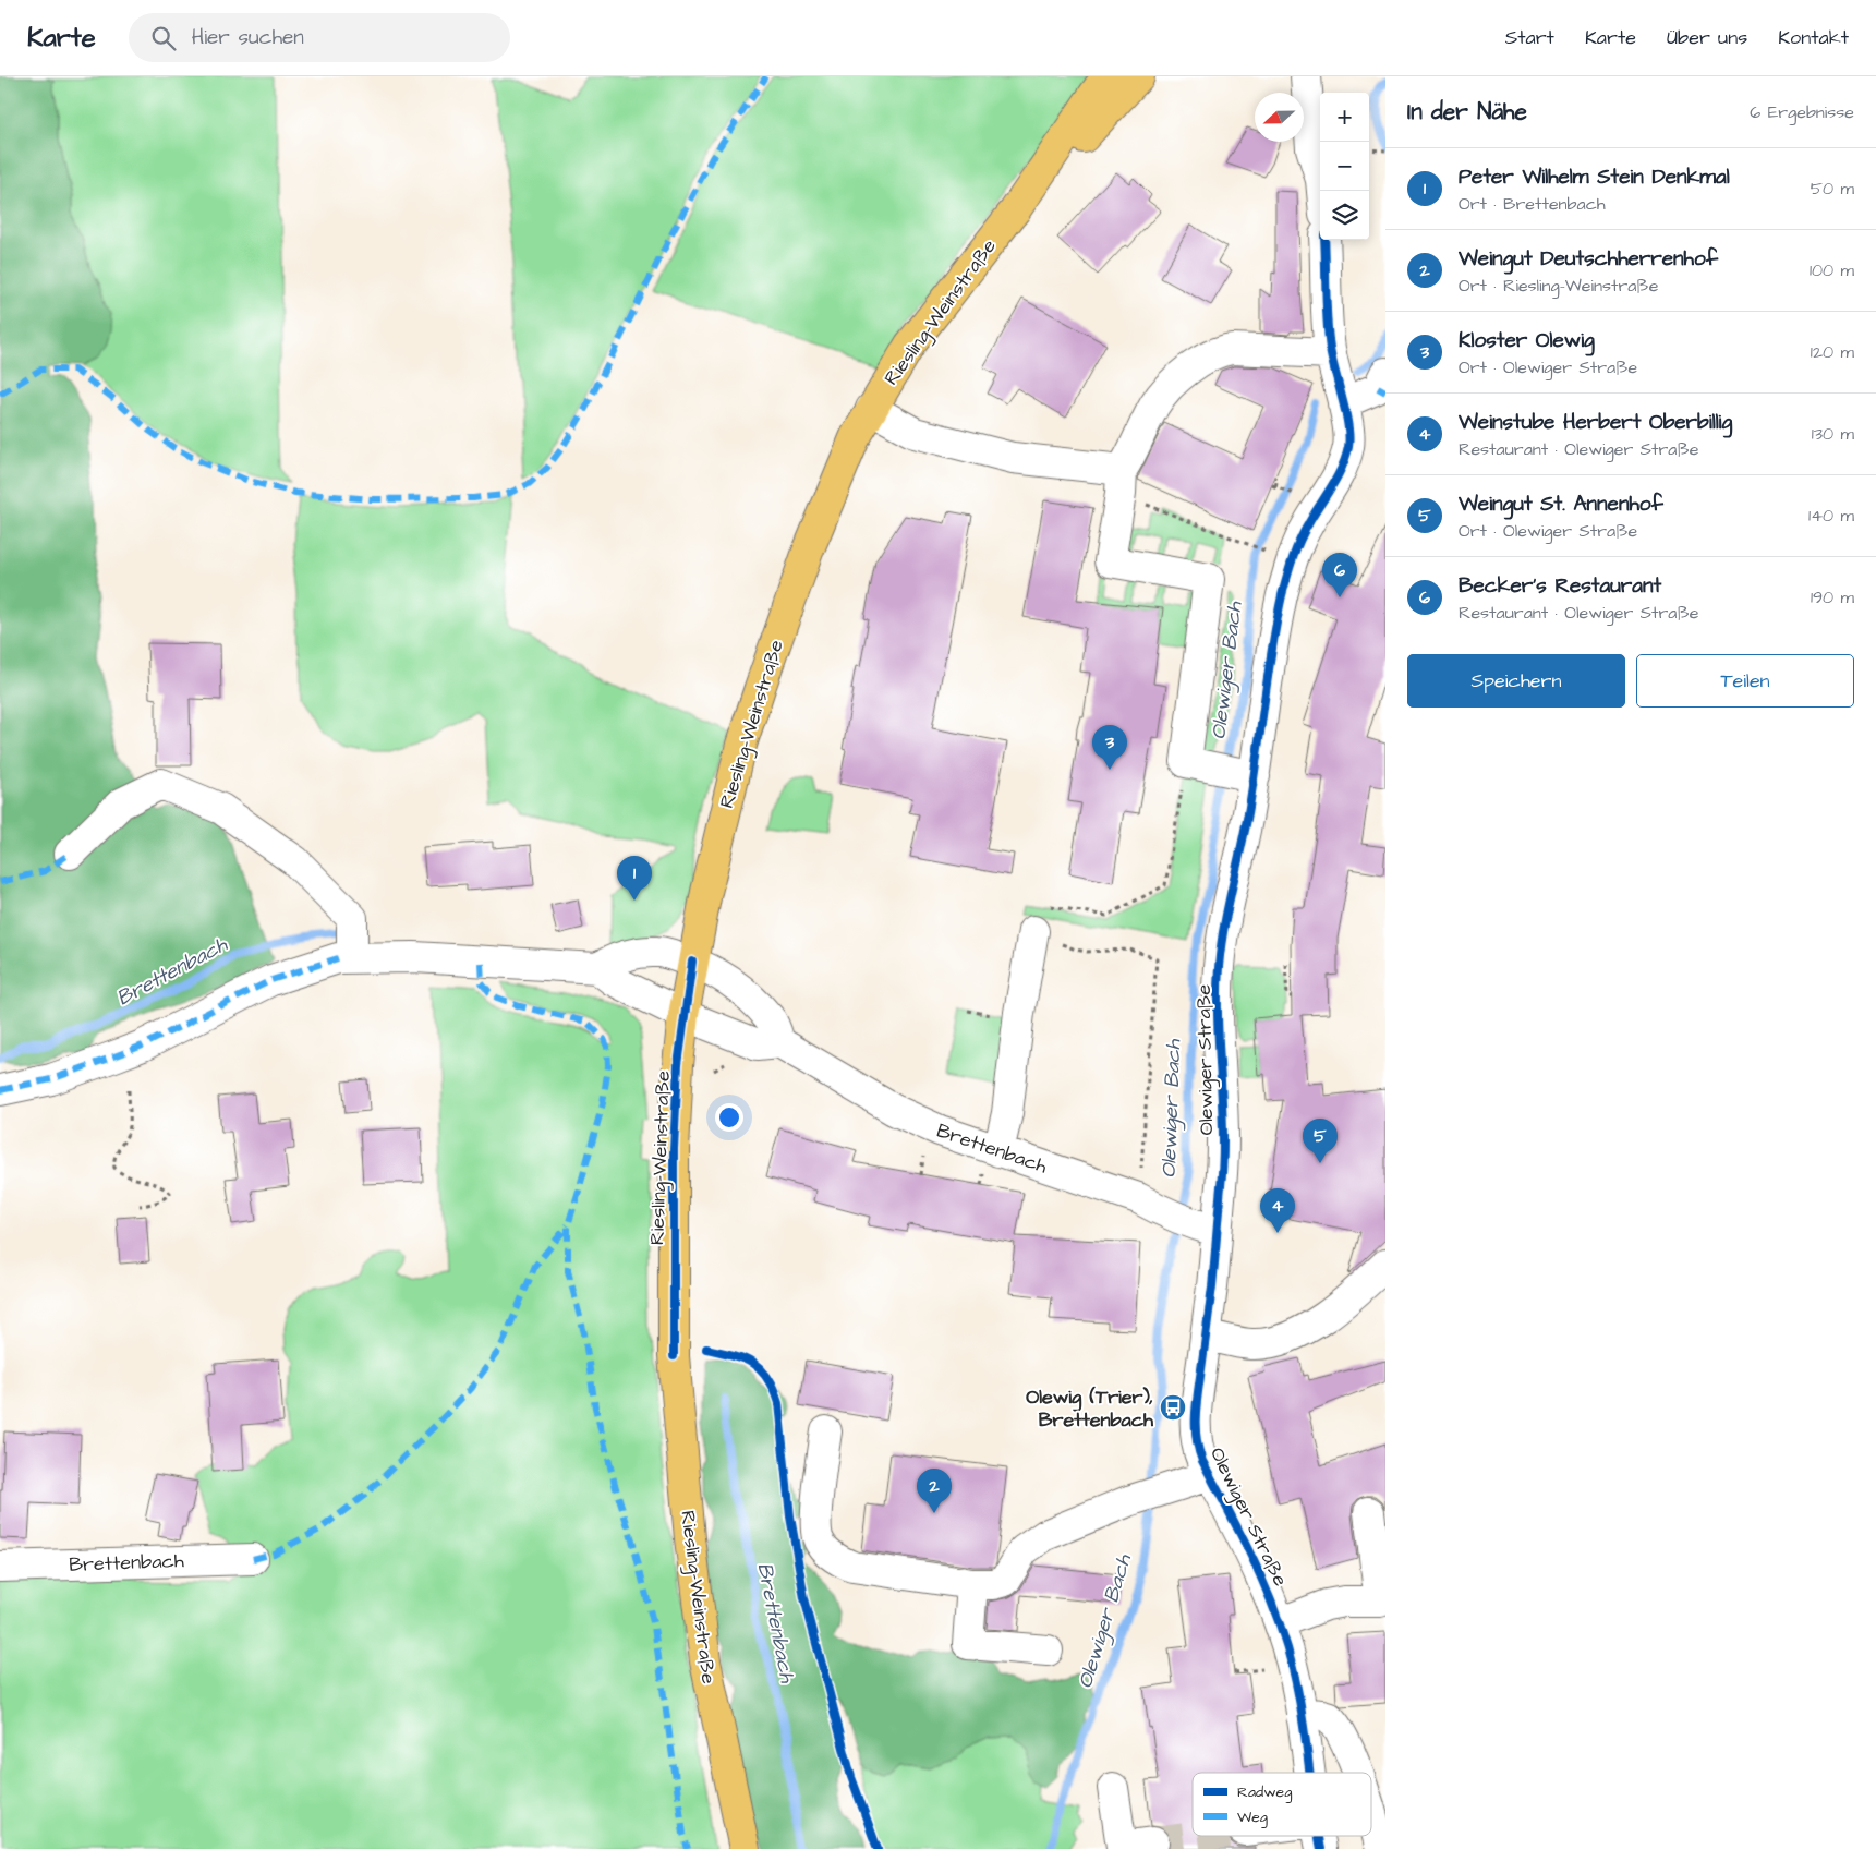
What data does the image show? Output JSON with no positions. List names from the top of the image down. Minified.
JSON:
{"streets":{"main road":["Riesling-Weinstraße"],"street":["Olewiger Straße","Brettenbach"]},"crossings":[["Olewiger Straße","Brettenbach"]],"water":["Olewiger Bach","Brettenbach"],"places":{"bus stop":["Olewig (Trier), Brettenbach"]},"legend":["Radweg","Weg"],"north":"left","page":{"header":"Karte","search":"Hier suchen","nav":["Start","Karte","Über uns","Kontakt"],"heading":["In der Nähe","6 Ergebnisse"],"map_buttons":["+","−"],"list":[{"mark":"1","name":"Peter Wilhelm Stein Denkmal","note":"Ort · Brettenbach","value":"50 m"},{"mark":"2","name":"Weingut Deutschherrenhof","note":"Ort · Riesling-Weinstraße","value":"100 m"},{"mark":"3","name":"Kloster Olewig","note":"Ort · Olewiger Straße","value":"120 m"},{"mark":"4","name":"Weinstube Herbert Oberbillig","note":"Restaurant · Olewiger Straße","value":"130 m"},{"mark":"5","name":"Weingut St. Annenhof","note":"Ort · Olewiger Straße","value":"140 m"},{"mark":"6","name":"Becker's Restaurant","note":"Restaurant · Olewiger Straße","value":"190 m"}],"pins":["6","3","1","5","4","2"],"buttons":["Speichern","Teilen"]}}
